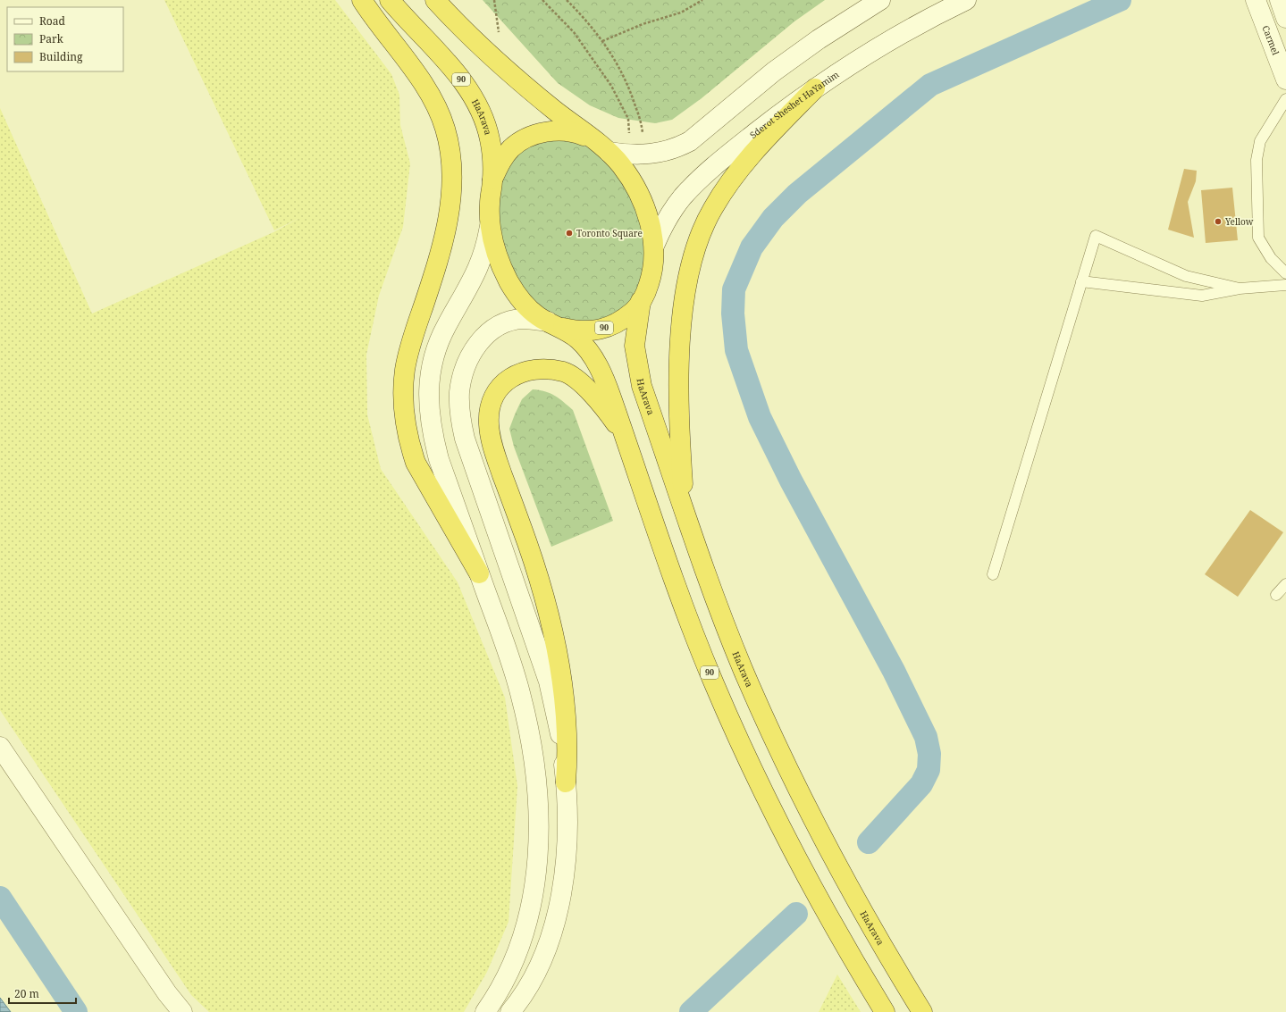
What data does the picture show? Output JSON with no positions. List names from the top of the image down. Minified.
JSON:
{"streets":{"highway":["90","HaArava"],"street":["Carmel","Sderot Sheshet HaYamim"]},"crossings":[["Sderot Sheshet HaYamim","HaArava"]],"places":["Yellow","Toronto Square"],"legend":["Road","Park","Building"],"scale_bar":"20 m"}
